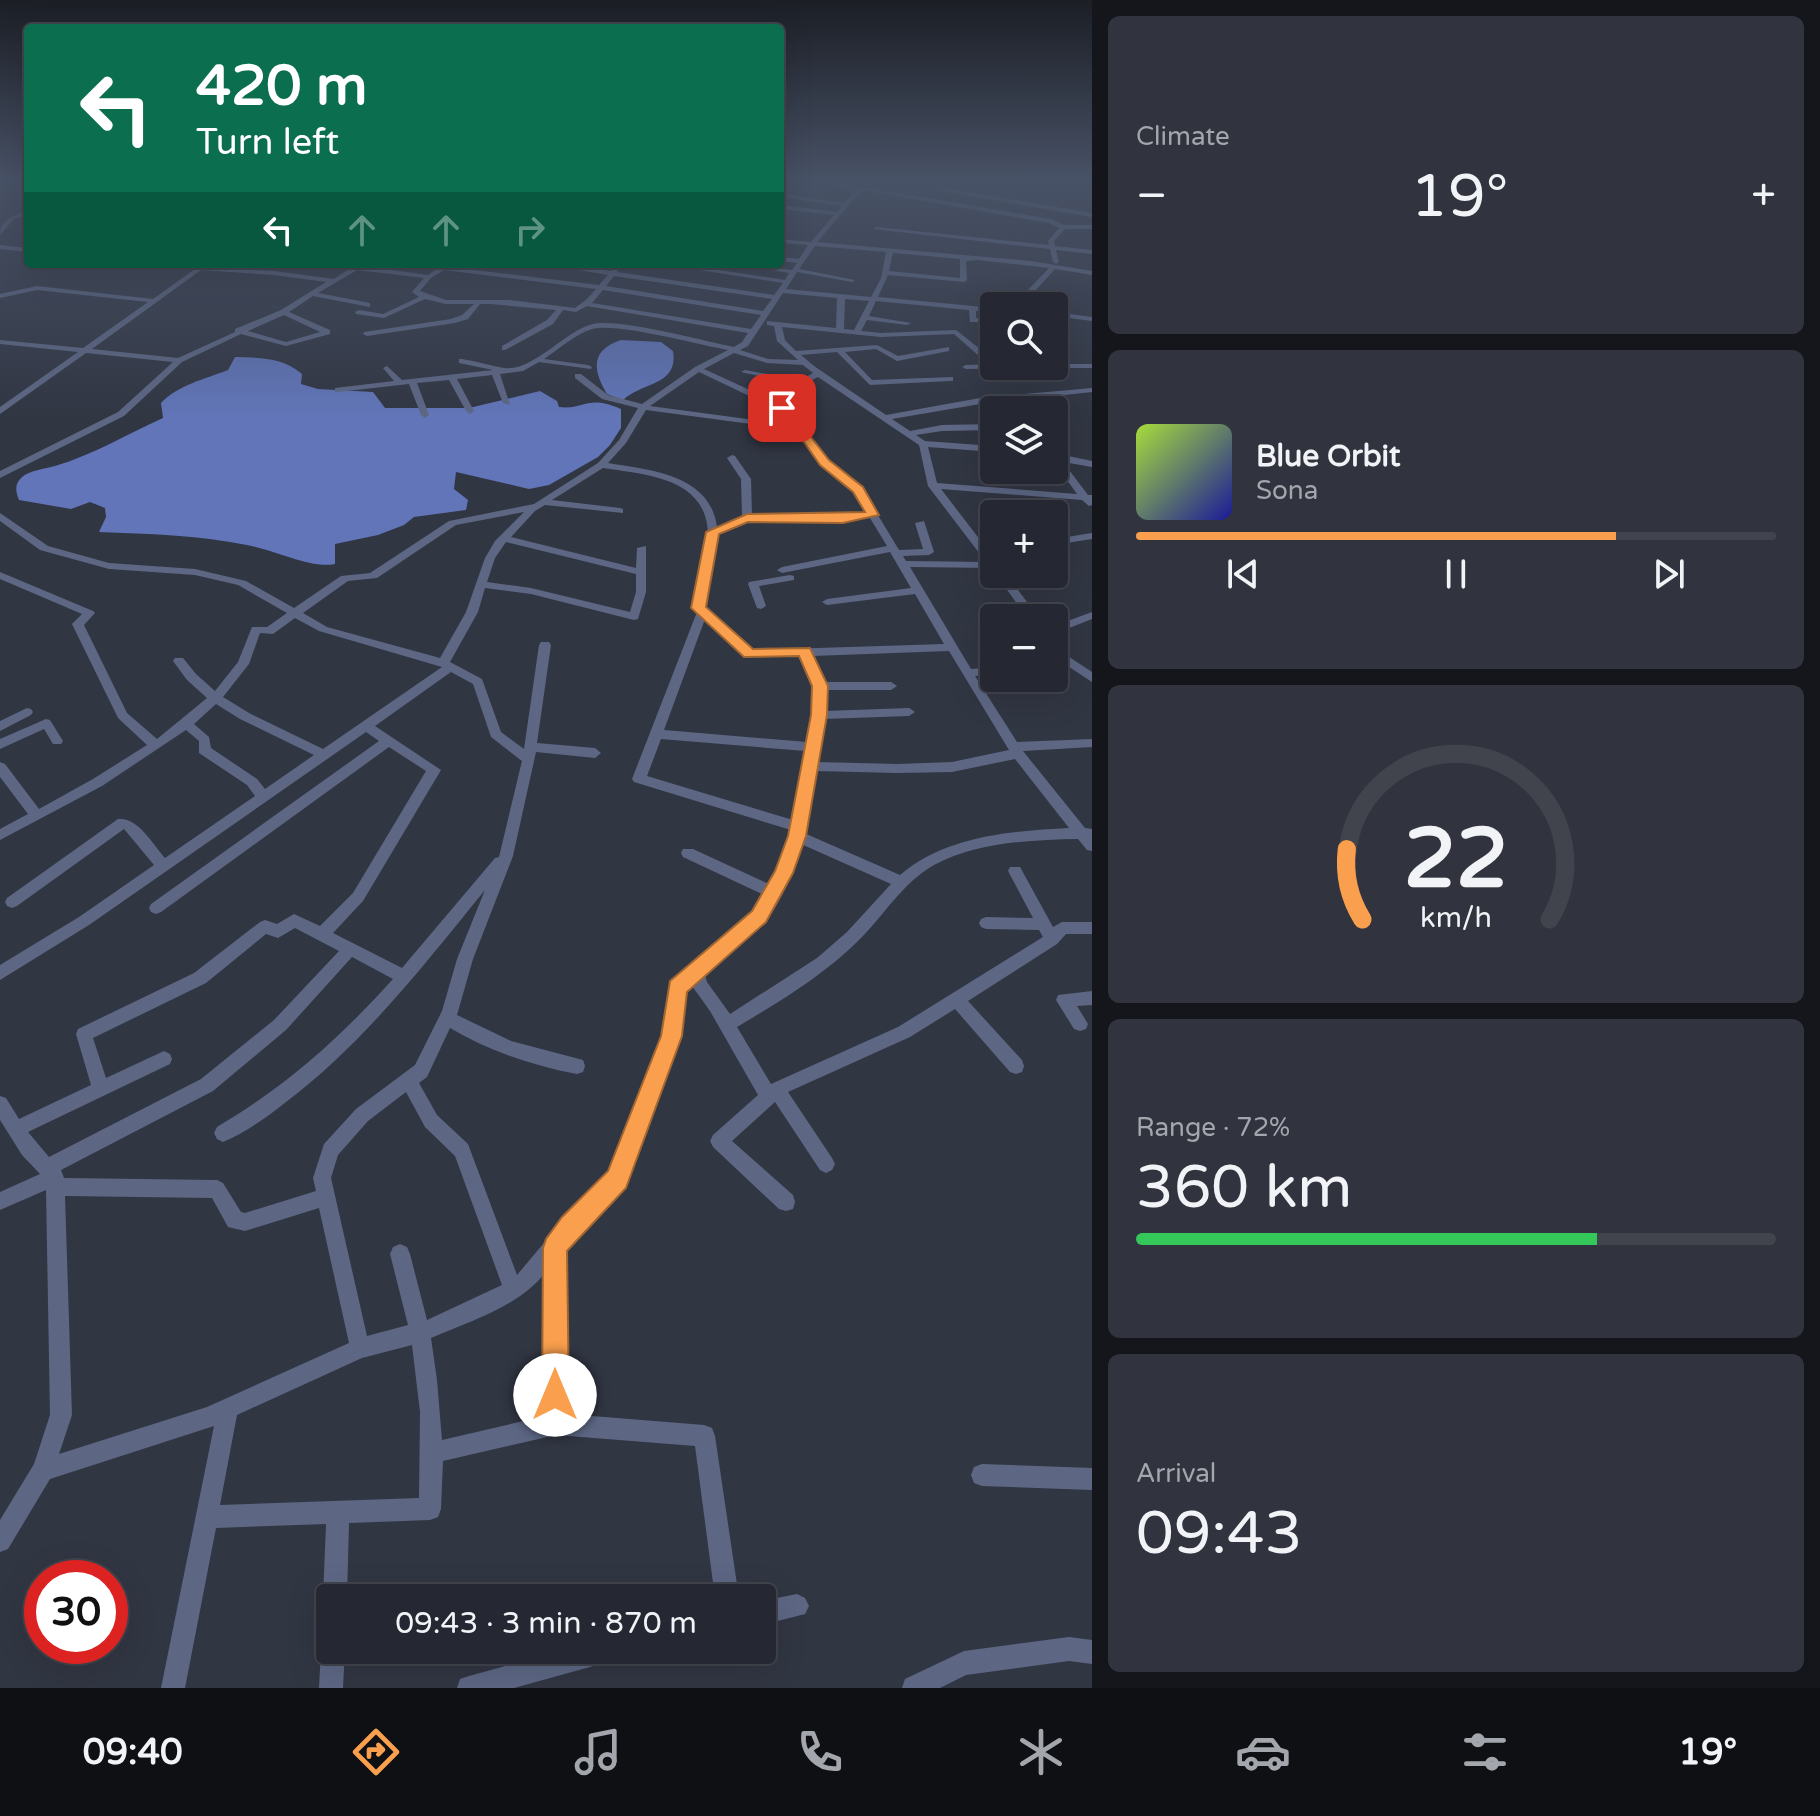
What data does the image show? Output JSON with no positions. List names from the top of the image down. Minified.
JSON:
{"page":{"tile":["Climate",["Range · 72%","360 km"],["Arrival","09:43"]],"turn":["420 m","Turn left"],"heat":["−","19°","+"],"map_buttons":["+","−"],"song":["Blue Orbit","Sona"],"limit":"30","trip":"09:43 · 3 min · 870 m","tabs":["09:40","19°"],"gauge":["22","km/h"]}}
